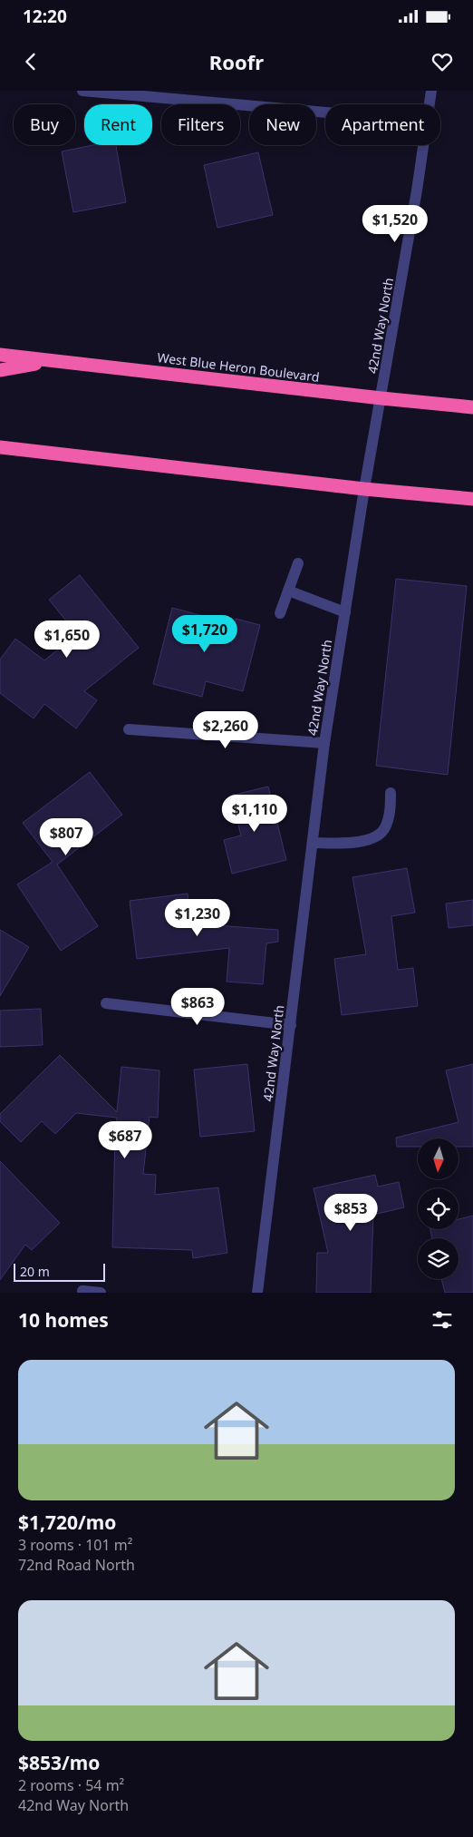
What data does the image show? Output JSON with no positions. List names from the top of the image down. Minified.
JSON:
{"streets":{"highway":["West Blue Heron Boulevard"],"street":["42nd Way North"]},"crossings":[["42nd Way North","West Blue Heron Boulevard"]],"scale_bar":"20 m","north":"bottom","page":{"status":"12:20","header":"Roofr","chip":["Buy","Rent","Filters","New","Apartment"],"price":["$1,520","$1,720","$1,650","$2,260","$1,110","$807","$1,230","$863","$687","$853"],"scale":"20 m","heading":"10 homes","list":[{"name":"$1,720/mo","note":"3 rooms · 101 m² · 72nd Road North"},{"name":"$853/mo","note":"2 rooms · 54 m² · 42nd Way North"}]}}
